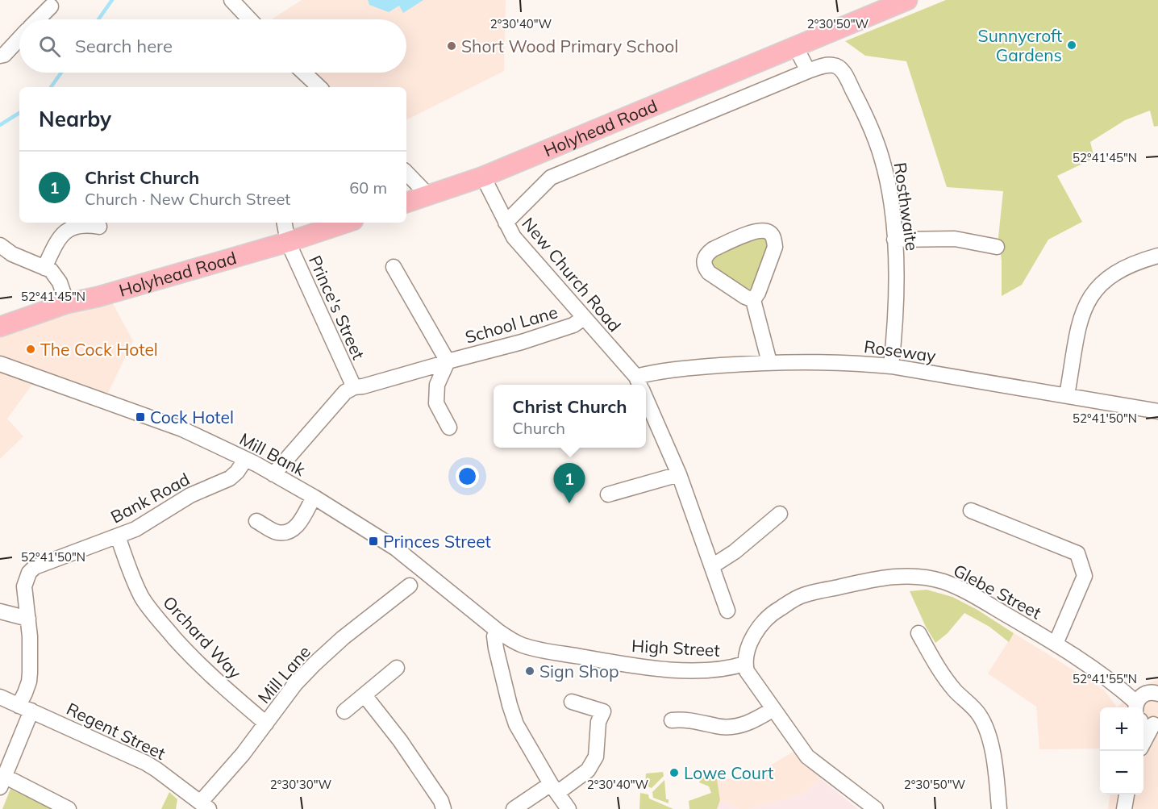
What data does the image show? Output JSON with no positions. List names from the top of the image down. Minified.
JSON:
{"streets":{"main road":["Holyhead Road"],"street":["Rosthwaite","New Church Road","Prince's Street","School Lane","Roseway","Mill Bank","Bank Road","Glebe Street","Orchard Way","High Street","Mill Lane","Regent Street"]},"crossings":[["Holyhead Road","Rosthwaite"],["Holyhead Road","New Church Road"],["Holyhead Road","Prince's Street"],["Rosthwaite","Roseway"],["New Church Road","School Lane"],["New Church Road","Roseway"],["Prince's Street","School Lane"],["Prince's Street","Mill Bank"],["Mill Bank","Bank Road"],["Mill Bank","High Street"],["Bank Road","Orchard Way"],["Bank Road","Regent Street"],["Glebe Street","High Street"],["Orchard Way","Mill Lane"],["Mill Lane","Regent Street"]],"places":{"other":["Sunnycroft Gardens","Short Wood Primary School","The Cock Hotel","Sign Shop","Lowe Court"],"transit":["Cock Hotel","Princes Street"]},"page":{"search":"Search here","heading":"Nearby","list":[{"mark":"1","name":"Christ Church","note":"Church · New Church Street","value":"60 m"}],"popup":["Christ Church","Church"],"pins":"1","map_buttons":["+","−"]},"coordinates":["2°30'40\"W","2°30'50\"W","52°41'45\"N","52°41'50\"N","52°41'55\"N","2°30'30\"W"]}
